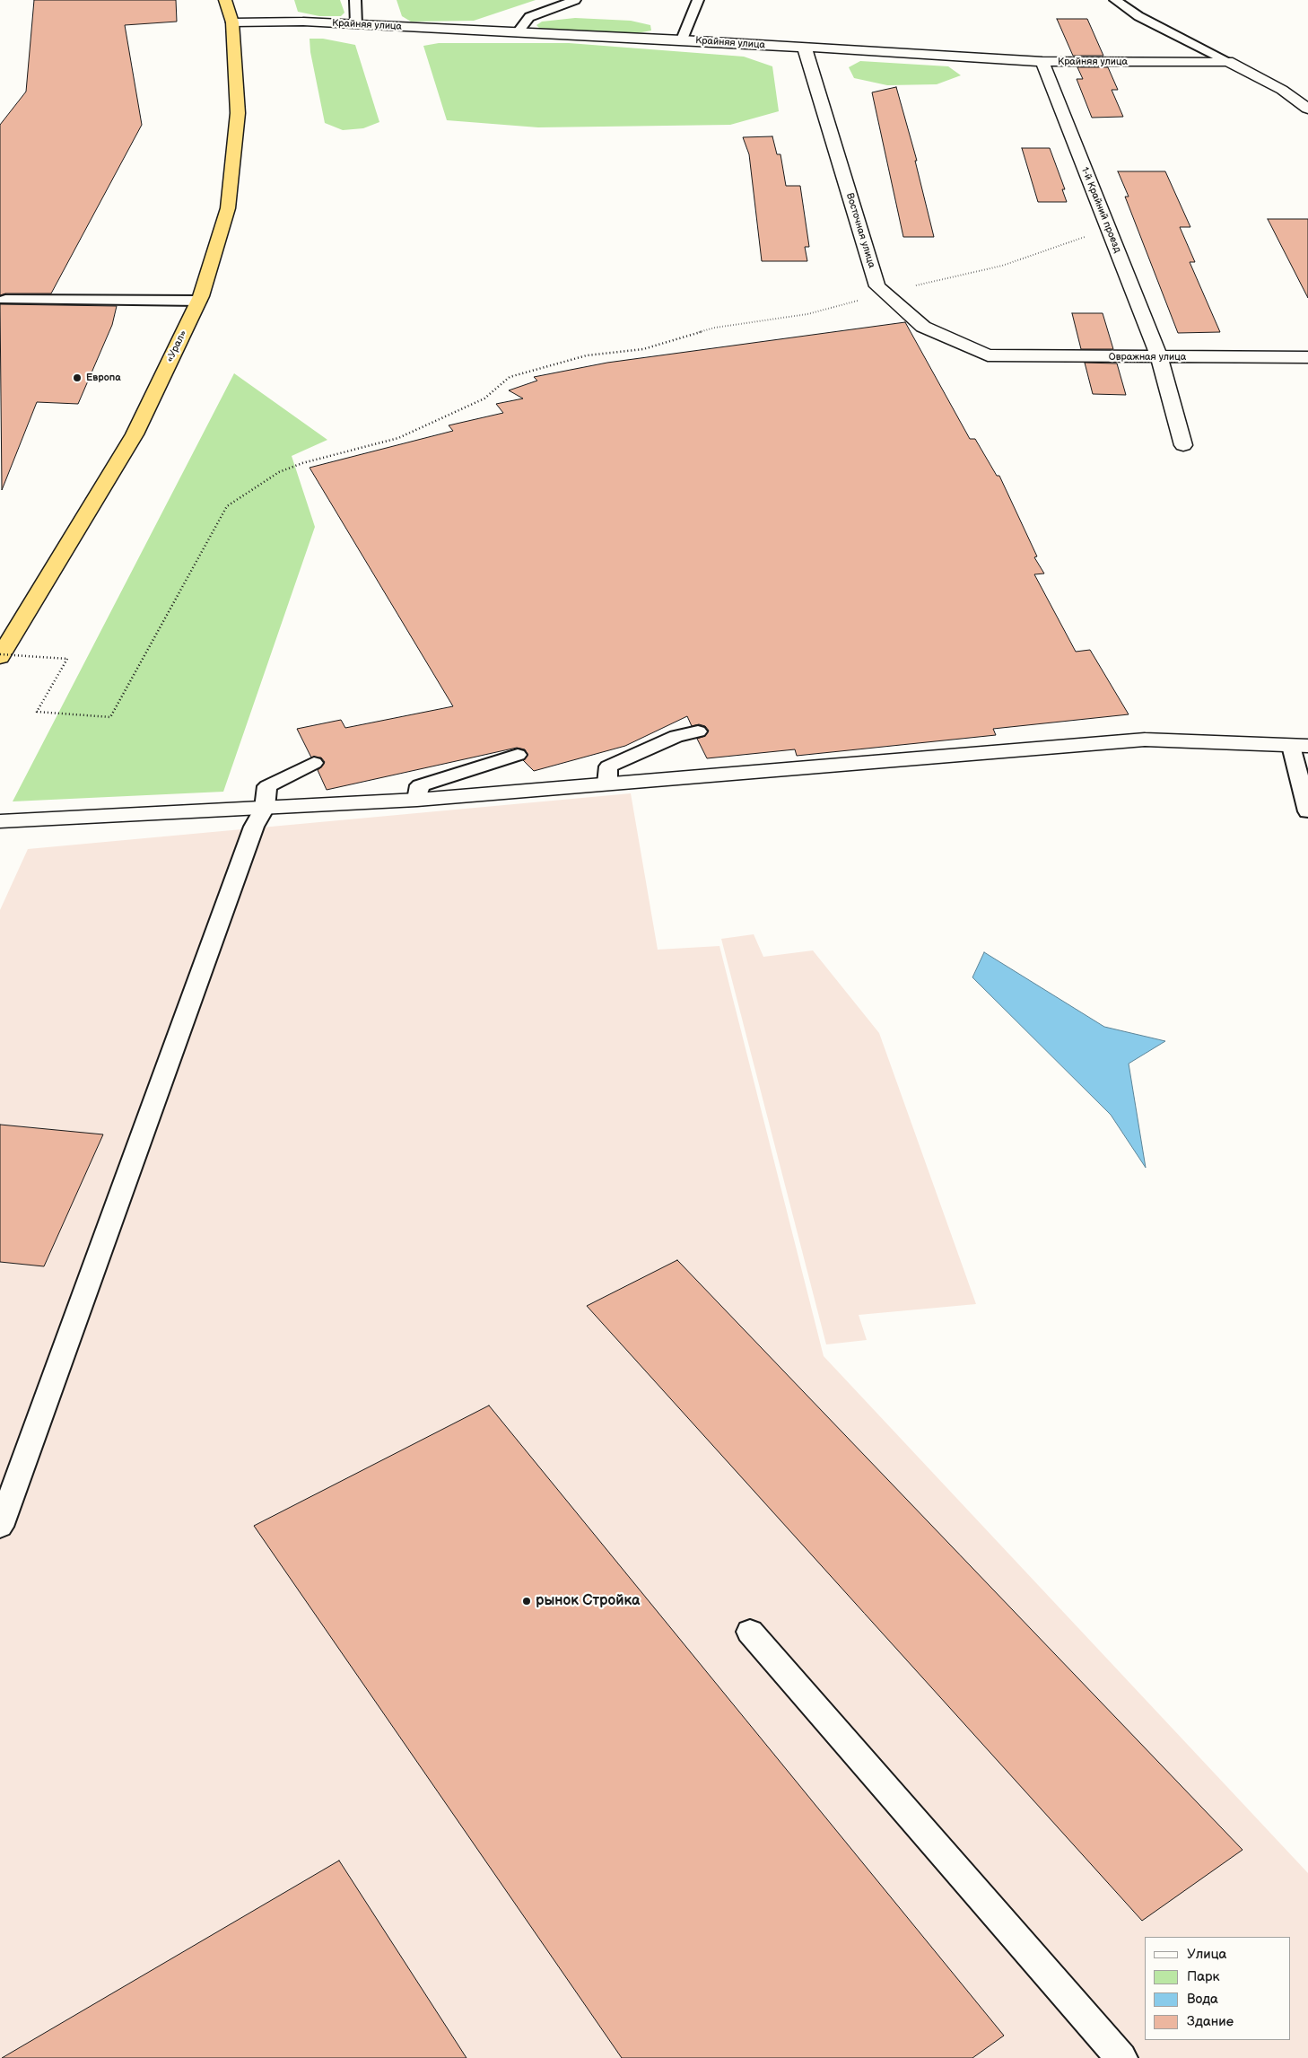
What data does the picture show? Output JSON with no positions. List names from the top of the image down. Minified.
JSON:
{"streets":{"highway":["«Урал»"],"street":["Крайняя улица","1-й Крайний проезд","Восточная улица","Овражная улица"]},"crossings":[["Крайняя улица","1-й Крайний проезд"],["Крайняя улица","Восточная улица"],["Крайняя улица","«Урал»"],["1-й Крайний проезд","Овражная улица"],["Восточная улица","Овражная улица"]],"places":["Европа","рынок Стройка"],"legend":["Улица","Парк","Вода","Здание"]}
